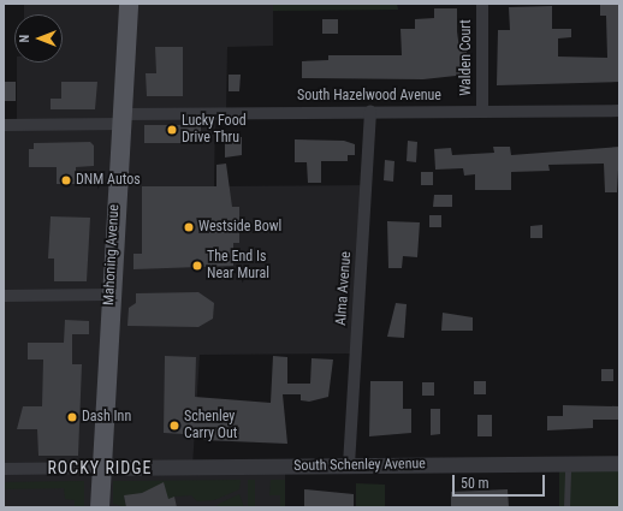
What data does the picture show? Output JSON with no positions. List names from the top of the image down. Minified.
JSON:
{"streets":{"main road":["Mahoning Avenue"],"street":["Walden Court","South Hazelwood Avenue","Alma Avenue","South Schenley Avenue"]},"crossings":[["Walden Court","South Hazelwood Avenue"],["South Hazelwood Avenue","Mahoning Avenue"],["South Hazelwood Avenue","Alma Avenue"],["Mahoning Avenue","South Schenley Avenue"],["Alma Avenue","South Schenley Avenue"]],"districts":["ROCKY RIDGE"],"places":["Lucky Food Drive Thru","DNM Autos","Westside Bowl","The End Is Near Mural","Dash Inn","Schenley Carry Out"],"scale_bar":"50 m","north":"left"}
